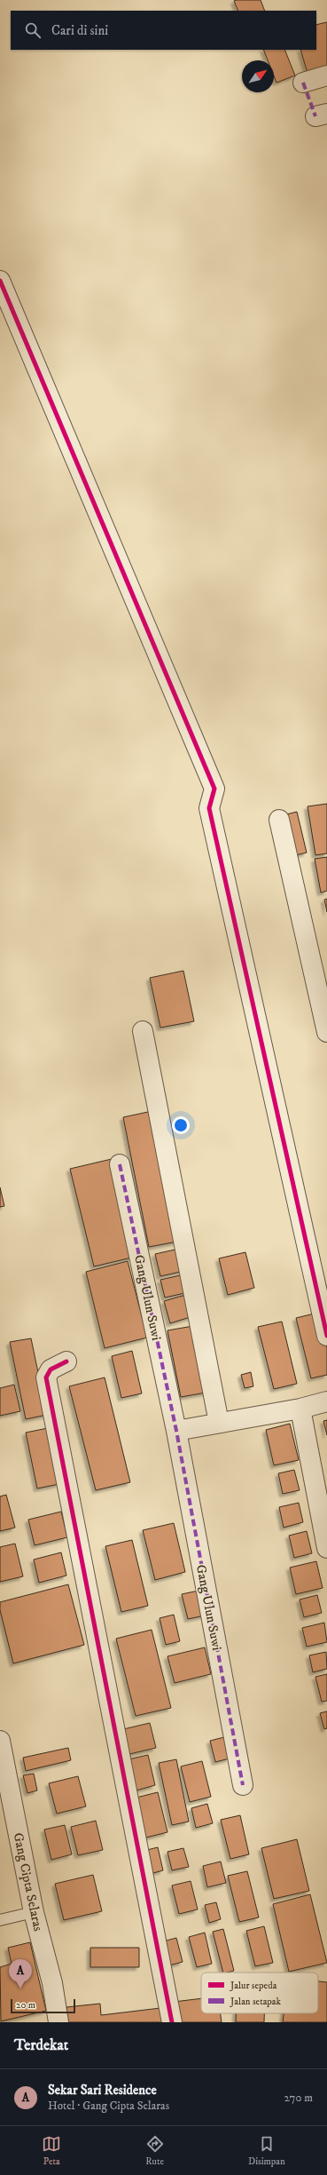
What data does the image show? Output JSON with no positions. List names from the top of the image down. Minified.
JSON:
{"streets":{"street":["Gang Ulun Suwi","Gang Cipta Selaras"]},"legend":["Jalur sepeda","Jalan setapak"],"scale_bar":"20 m","north":"top right","page":{"search":"Cari di sini","pins":"A","scale":"20 m","heading":"Terdekat","list":[{"mark":"A","name":"Sekar Sari Residence","note":"Hotel · Gang Cipta Selaras","value":"270 m"}],"nav":["Peta","Rute","Disimpan"]}}
